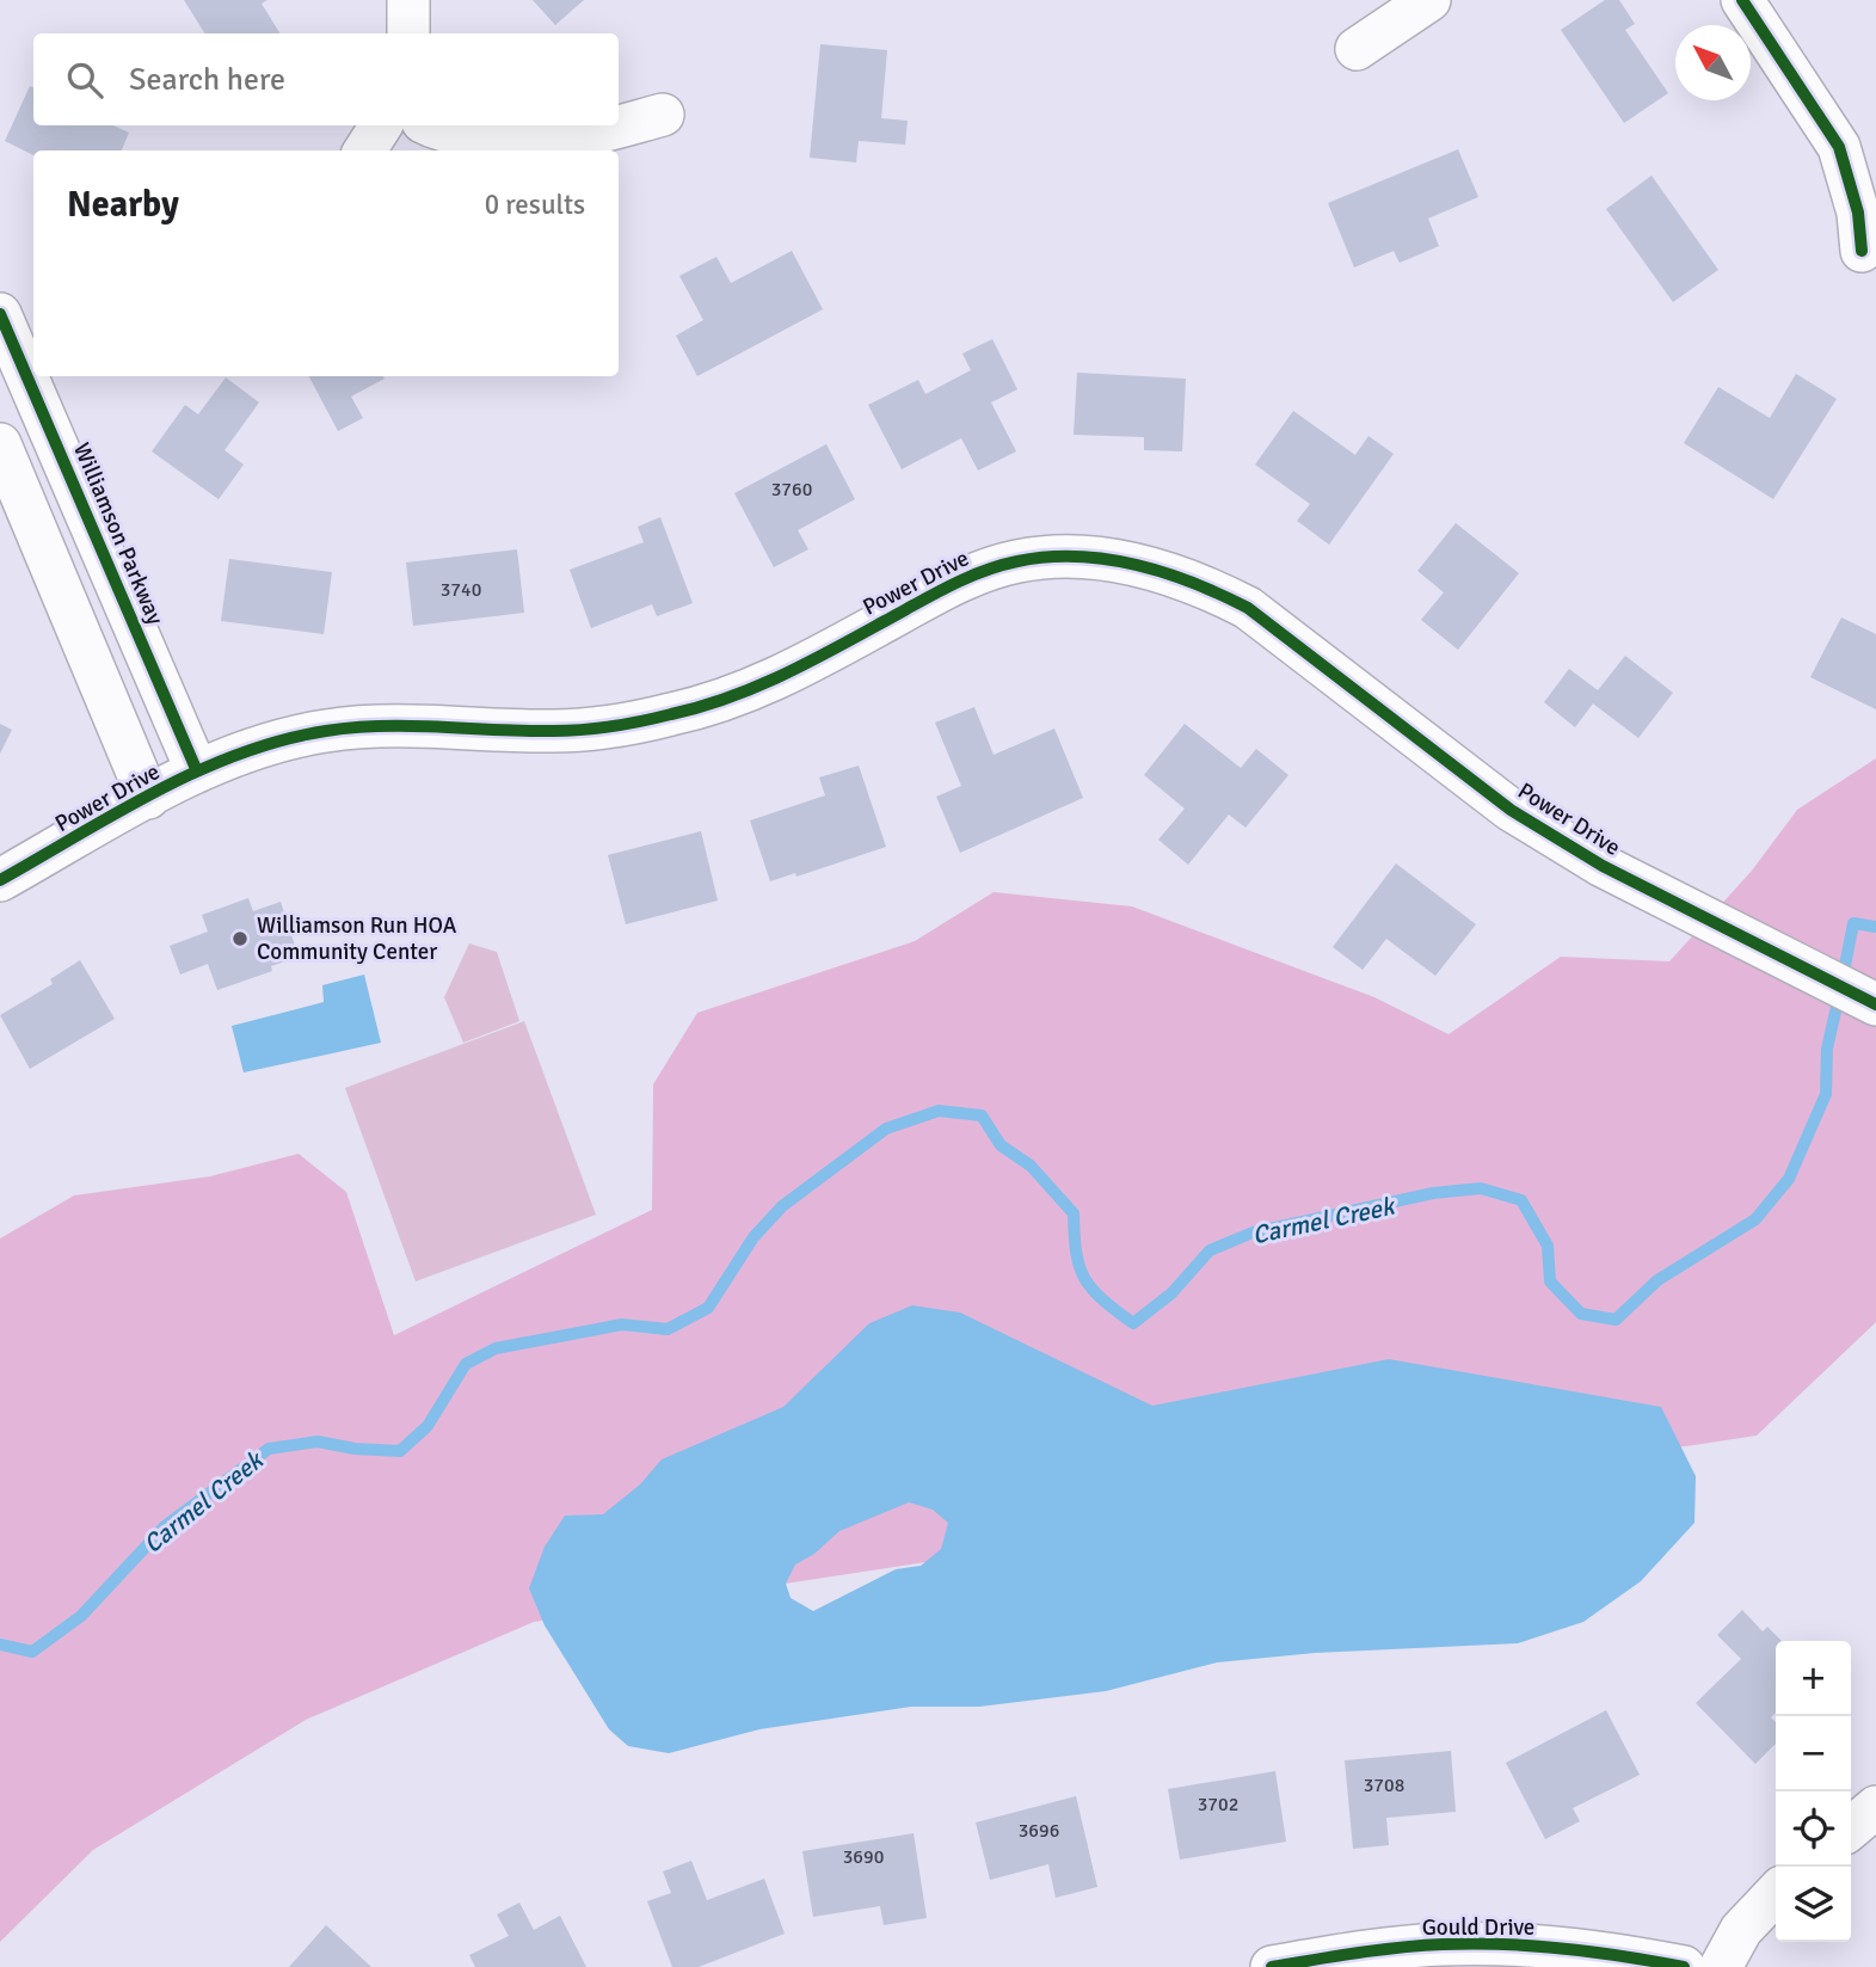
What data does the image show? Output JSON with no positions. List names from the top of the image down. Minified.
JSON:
{"streets":{"street":["Williamson Parkway","Power Drive","Gould Drive"]},"crossings":[["Williamson Parkway","Power Drive"]],"water":["Carmel Creek"],"places":["Williamson Run HOA Community Center"],"house_numbers":["3760","3740","3708","3702","3696","3690"],"north":"top left","page":{"search":"Search here","heading":["Nearby","0 results"],"map_buttons":["+","−"]}}
